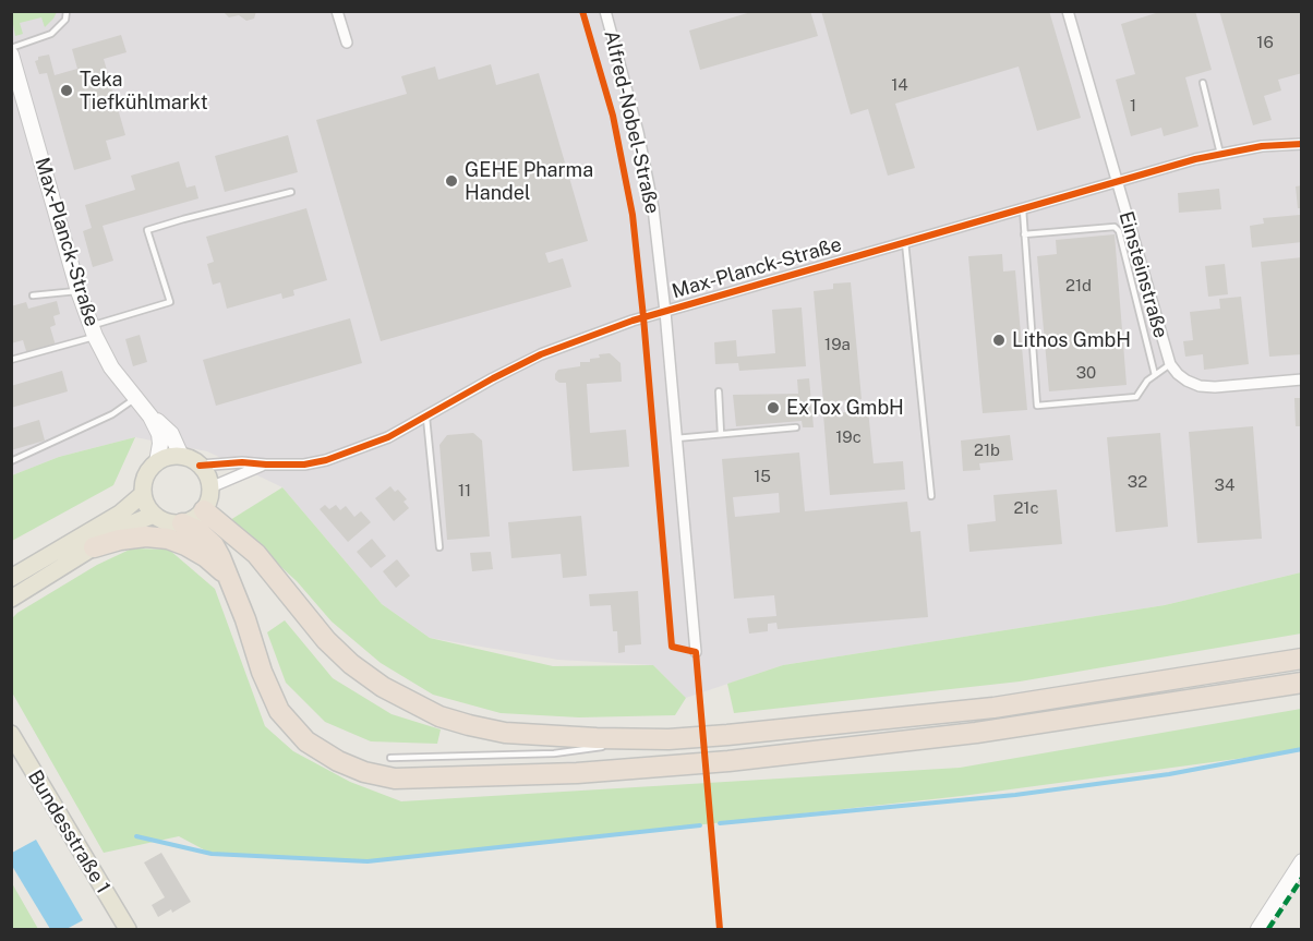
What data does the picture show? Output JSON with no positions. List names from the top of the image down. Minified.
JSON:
{"streets":{"main road":["Max-Planck-Straße","Bundesstraße 1"],"street":["Alfred-Nobel-Straße","Einsteinstraße"]},"crossings":[["Alfred-Nobel-Straße","Max-Planck-Straße"],["Max-Planck-Straße","Einsteinstraße"]],"places":["Teka Tiefkühlmarkt","GEHE Pharma Handel","Lithos GmbH","ExTox GmbH"],"house_numbers":["16","14","1","21d","19a","30","19c","21b","15","32","34","11","21c"]}
